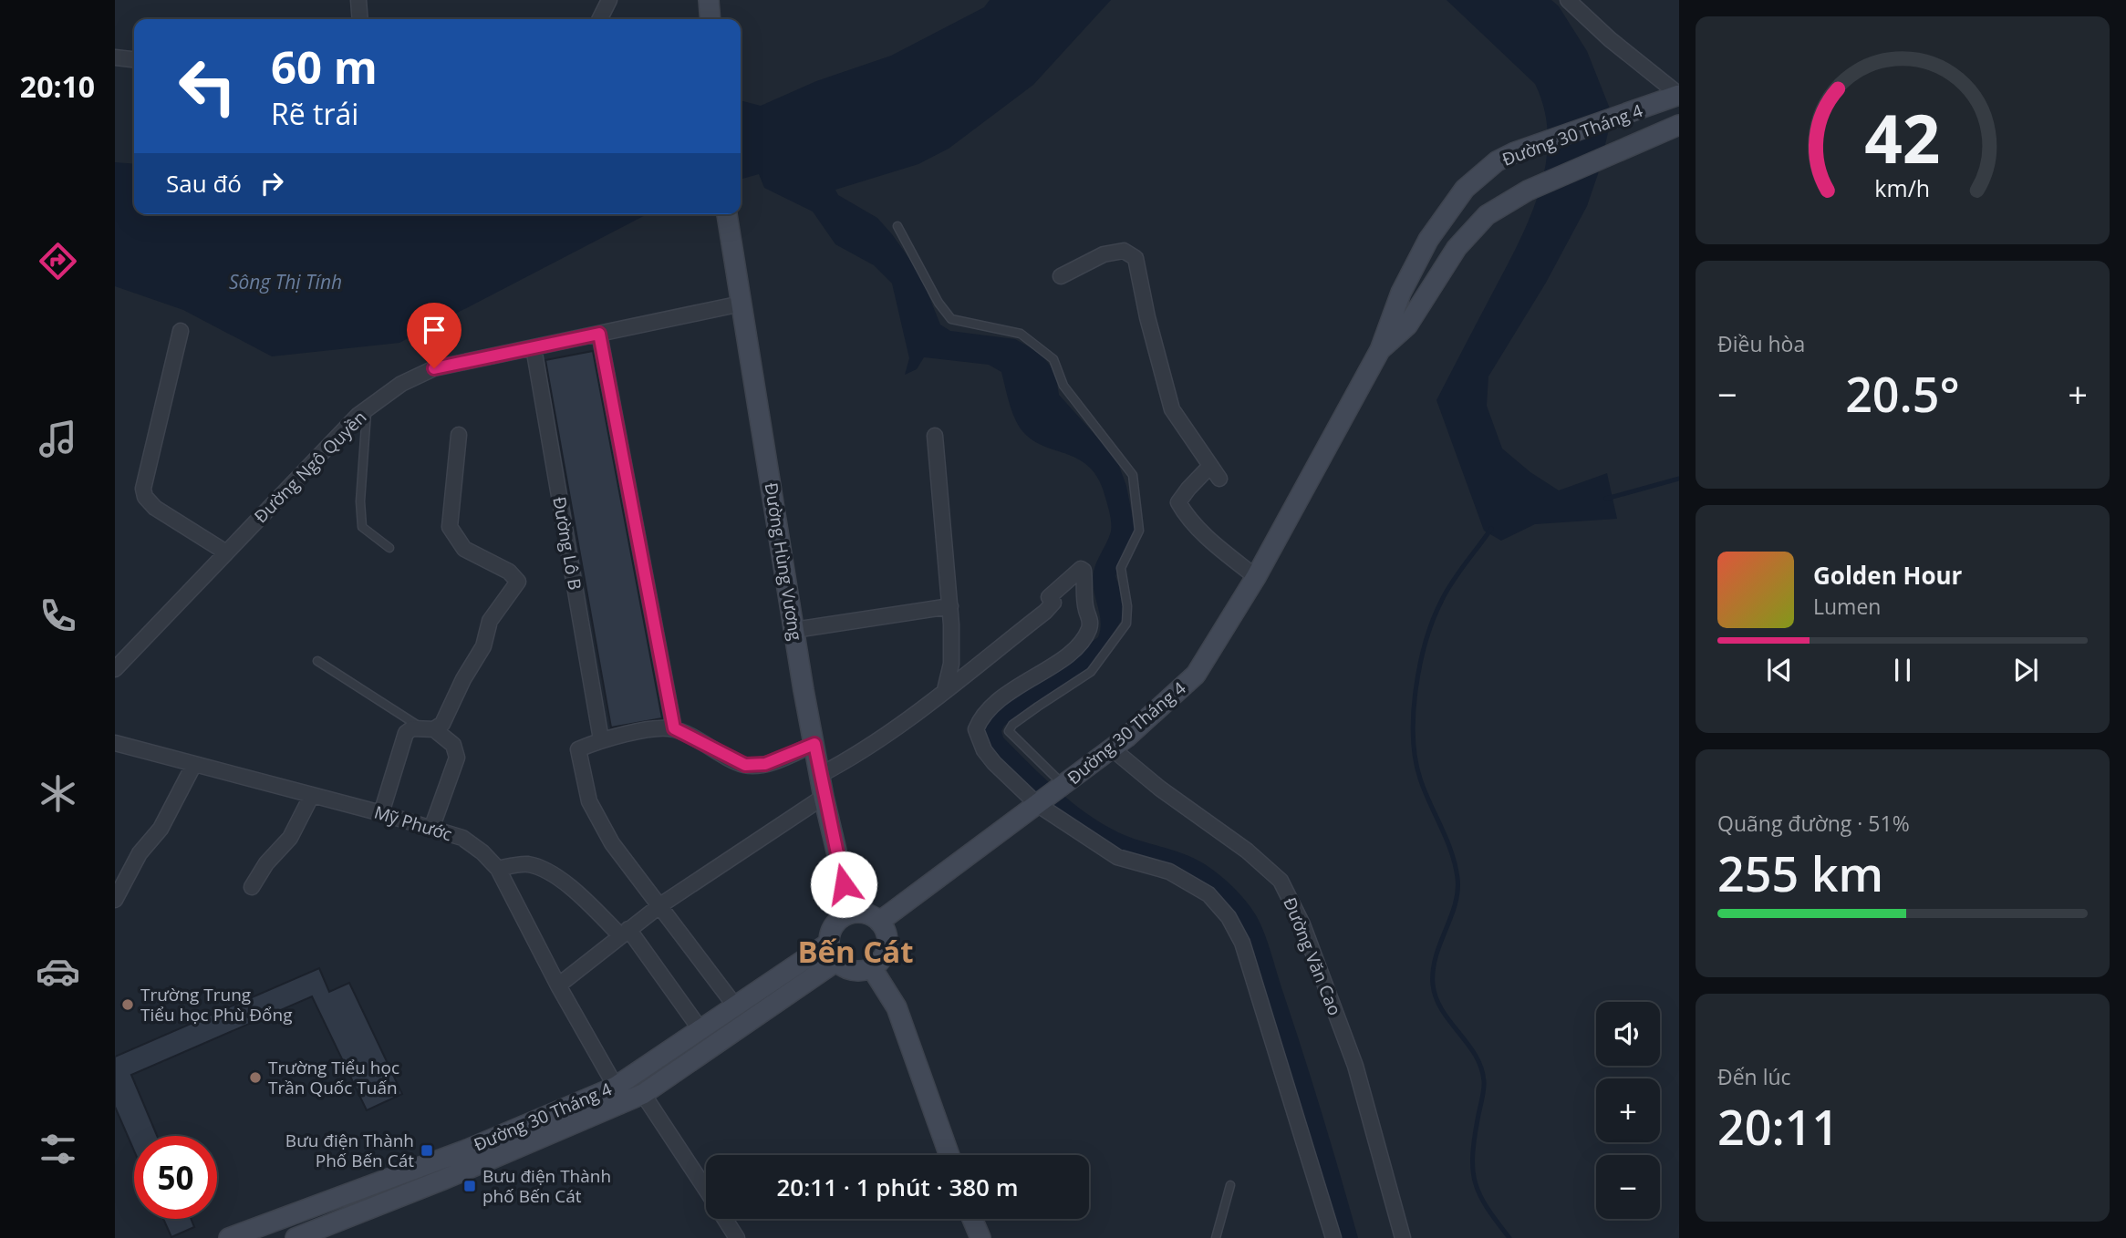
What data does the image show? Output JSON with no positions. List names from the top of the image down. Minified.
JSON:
{"streets":{"main road":["Đường 30 Tháng 4","Đường Hùng Vương"],"street":["Đường Ngô Quyền","Đường Lô B","Mỹ Phước","Đường Văn Cao"]},"crossings":[["Đường 30 Tháng 4","Đường Hùng Vương"],["Đường 30 Tháng 4","Mỹ Phước"],["Đường 30 Tháng 4","Đường Văn Cao"],["Đường Ngô Quyền","Đường Lô B"],["Đường Ngô Quyền","Đường Hùng Vương"]],"districts":["Bến Cát"],"water":["Sông Thị Tính"],"places":{"other":["Trường Trung Tiểu học Phù Đổng","Trường Tiểu học Trần Quốc Tuấn"],"transit":["Bưu điện Thành Phố Bến Cát","Bưu điện Thành phố Bến Cát"]},"page":{"tabs":"20:10","turn":["60 m","Rẽ trái"],"then":"Sau đó","tile":["Điều hòa",["Quãng đường · 51%","255 km"],["Đến lúc","20:11"]],"heat":["−","20.5°","+"],"song":["Golden Hour","Lumen"],"map_buttons":["+","−"],"limit":"50","trip":"20:11 · 1 phút · 380 m","gauge":["42","km/h"]}}
